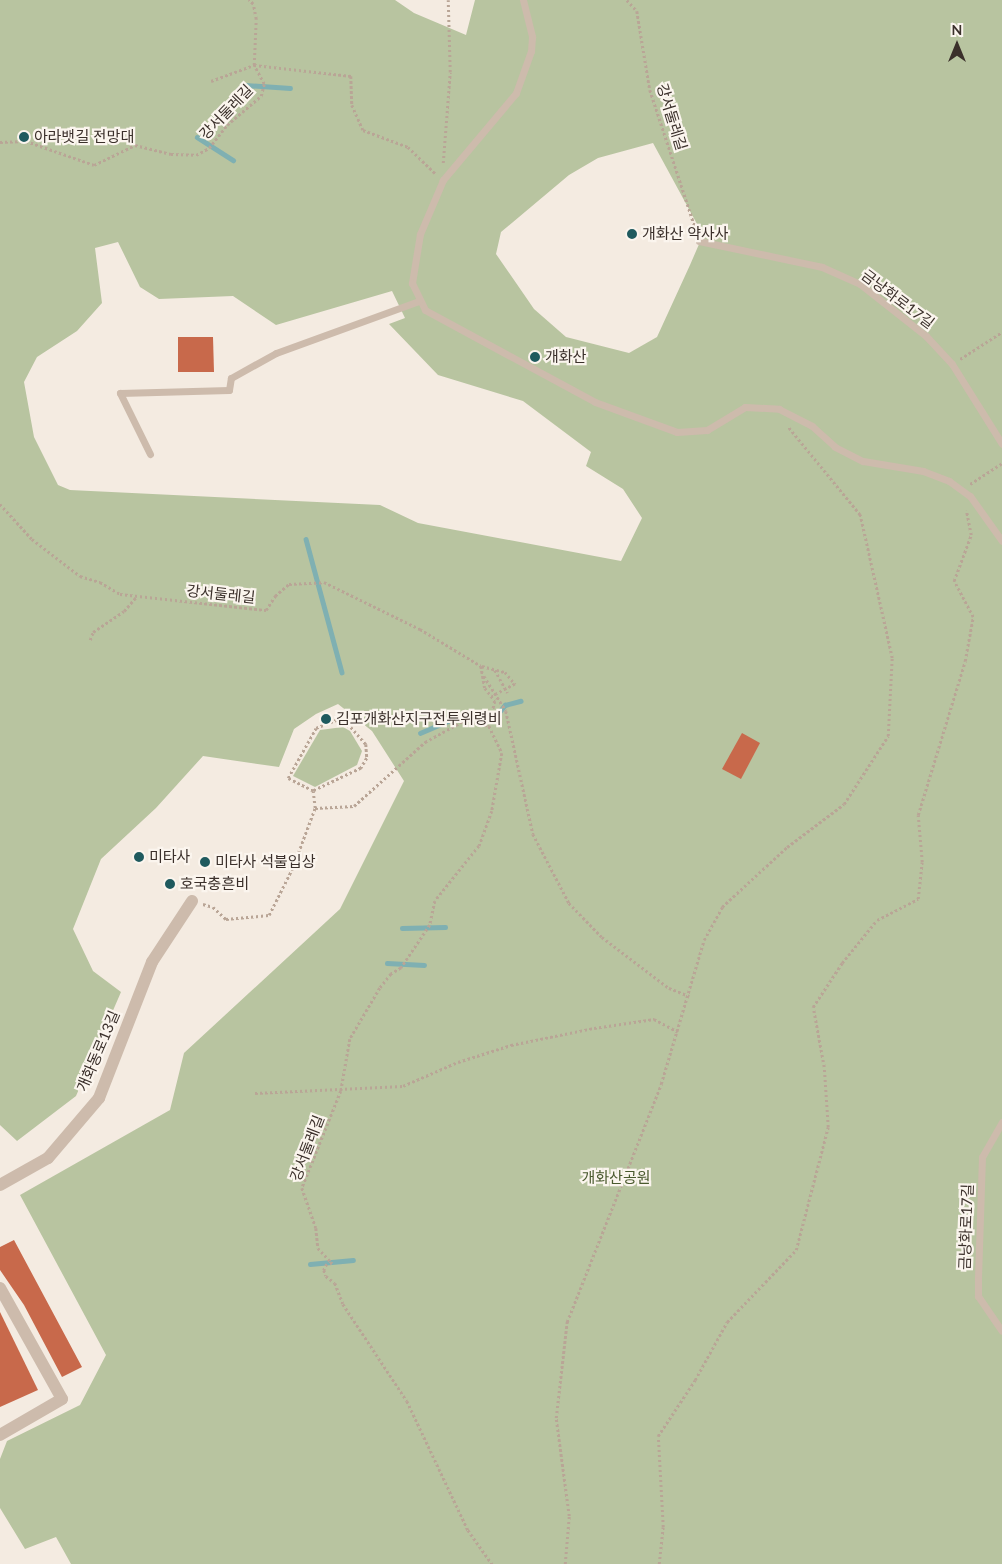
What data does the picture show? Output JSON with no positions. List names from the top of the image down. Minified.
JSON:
{"streets":{"street":["개화동로13길"],"lane":["금낭화로17길"],"path":["강서둘레길"]},"crossings":[["강서둘레길","금낭화로17길"]],"parks":["개화산공원"],"places":["아라뱃길 전망대","개화산 약사사","개화산","김포개화산지구전투위령비","미타사","미타사 석불입상","호국충흔비"],"north":"top"}
